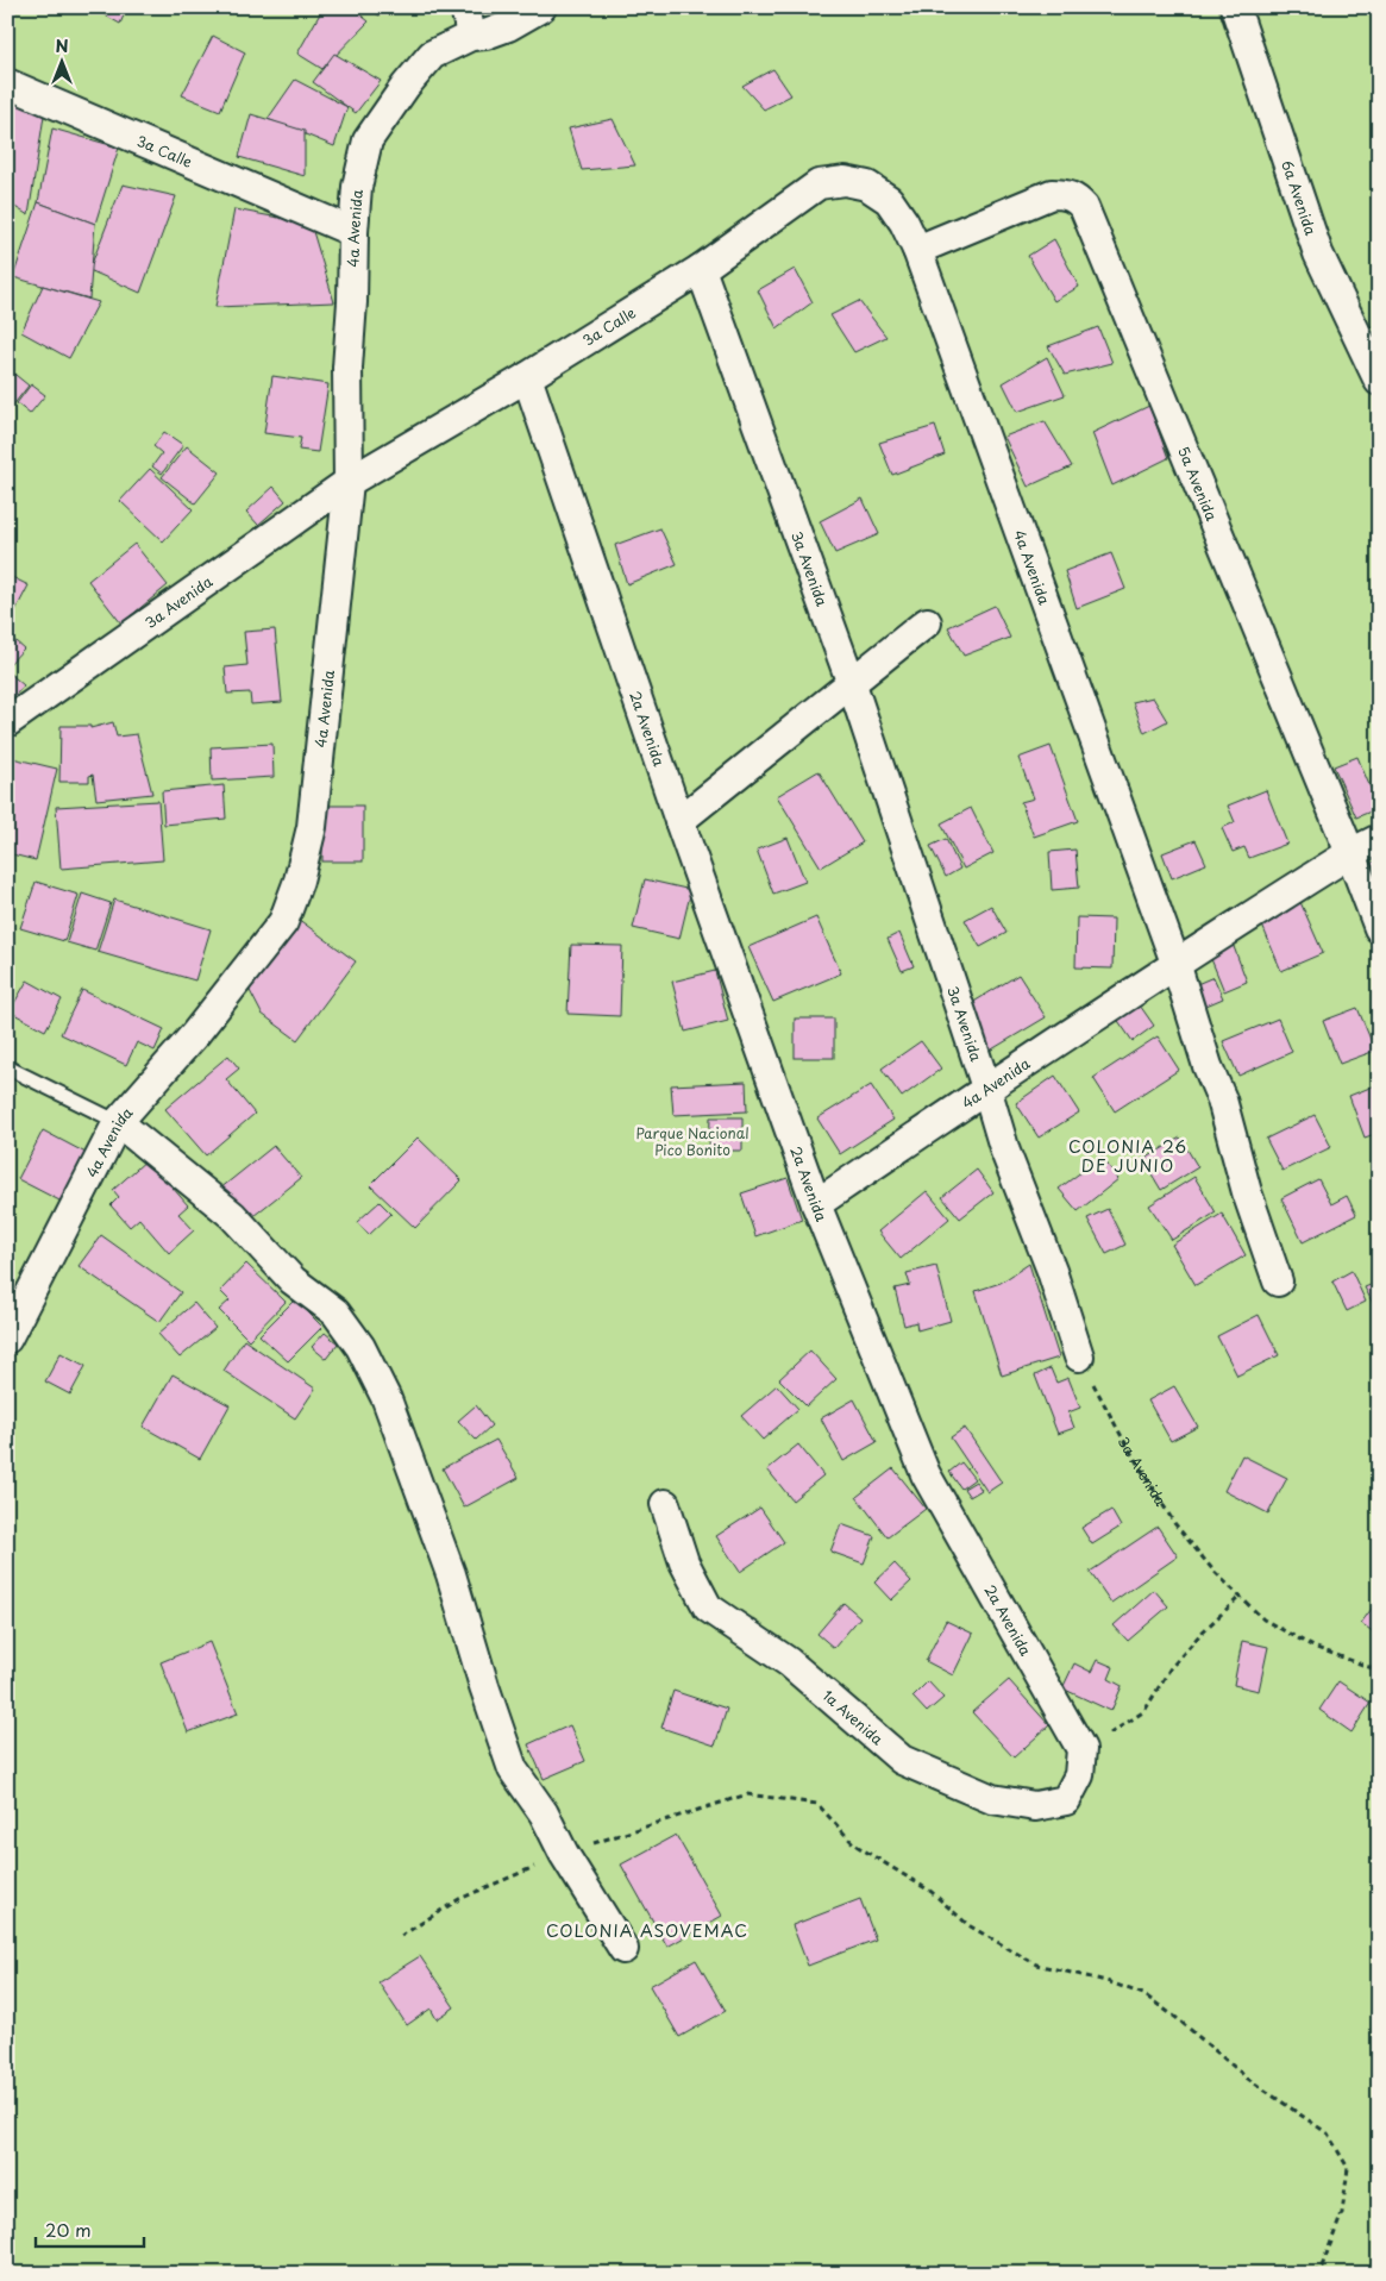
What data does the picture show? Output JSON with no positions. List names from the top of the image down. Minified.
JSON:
{"streets":{"street":["3a Calle","6a Avenida","4a Avenida","5a Avenida","3a Avenida","2a Avenida","1a Avenida"]},"crossings":[["3a Calle","4a Avenida"],["3a Calle","3a Avenida"],["3a Calle","2a Avenida"],["4a Avenida","5a Avenida"],["4a Avenida","3a Avenida"],["4a Avenida","2a Avenida"],["2a Avenida","1a Avenida"]],"districts":["COLONIA 26 DE JUNIO","COLONIA ASOVEMAC"],"parks":["Parque Nacional Pico Bonito"],"scale_bar":"20 m","north":"top"}
